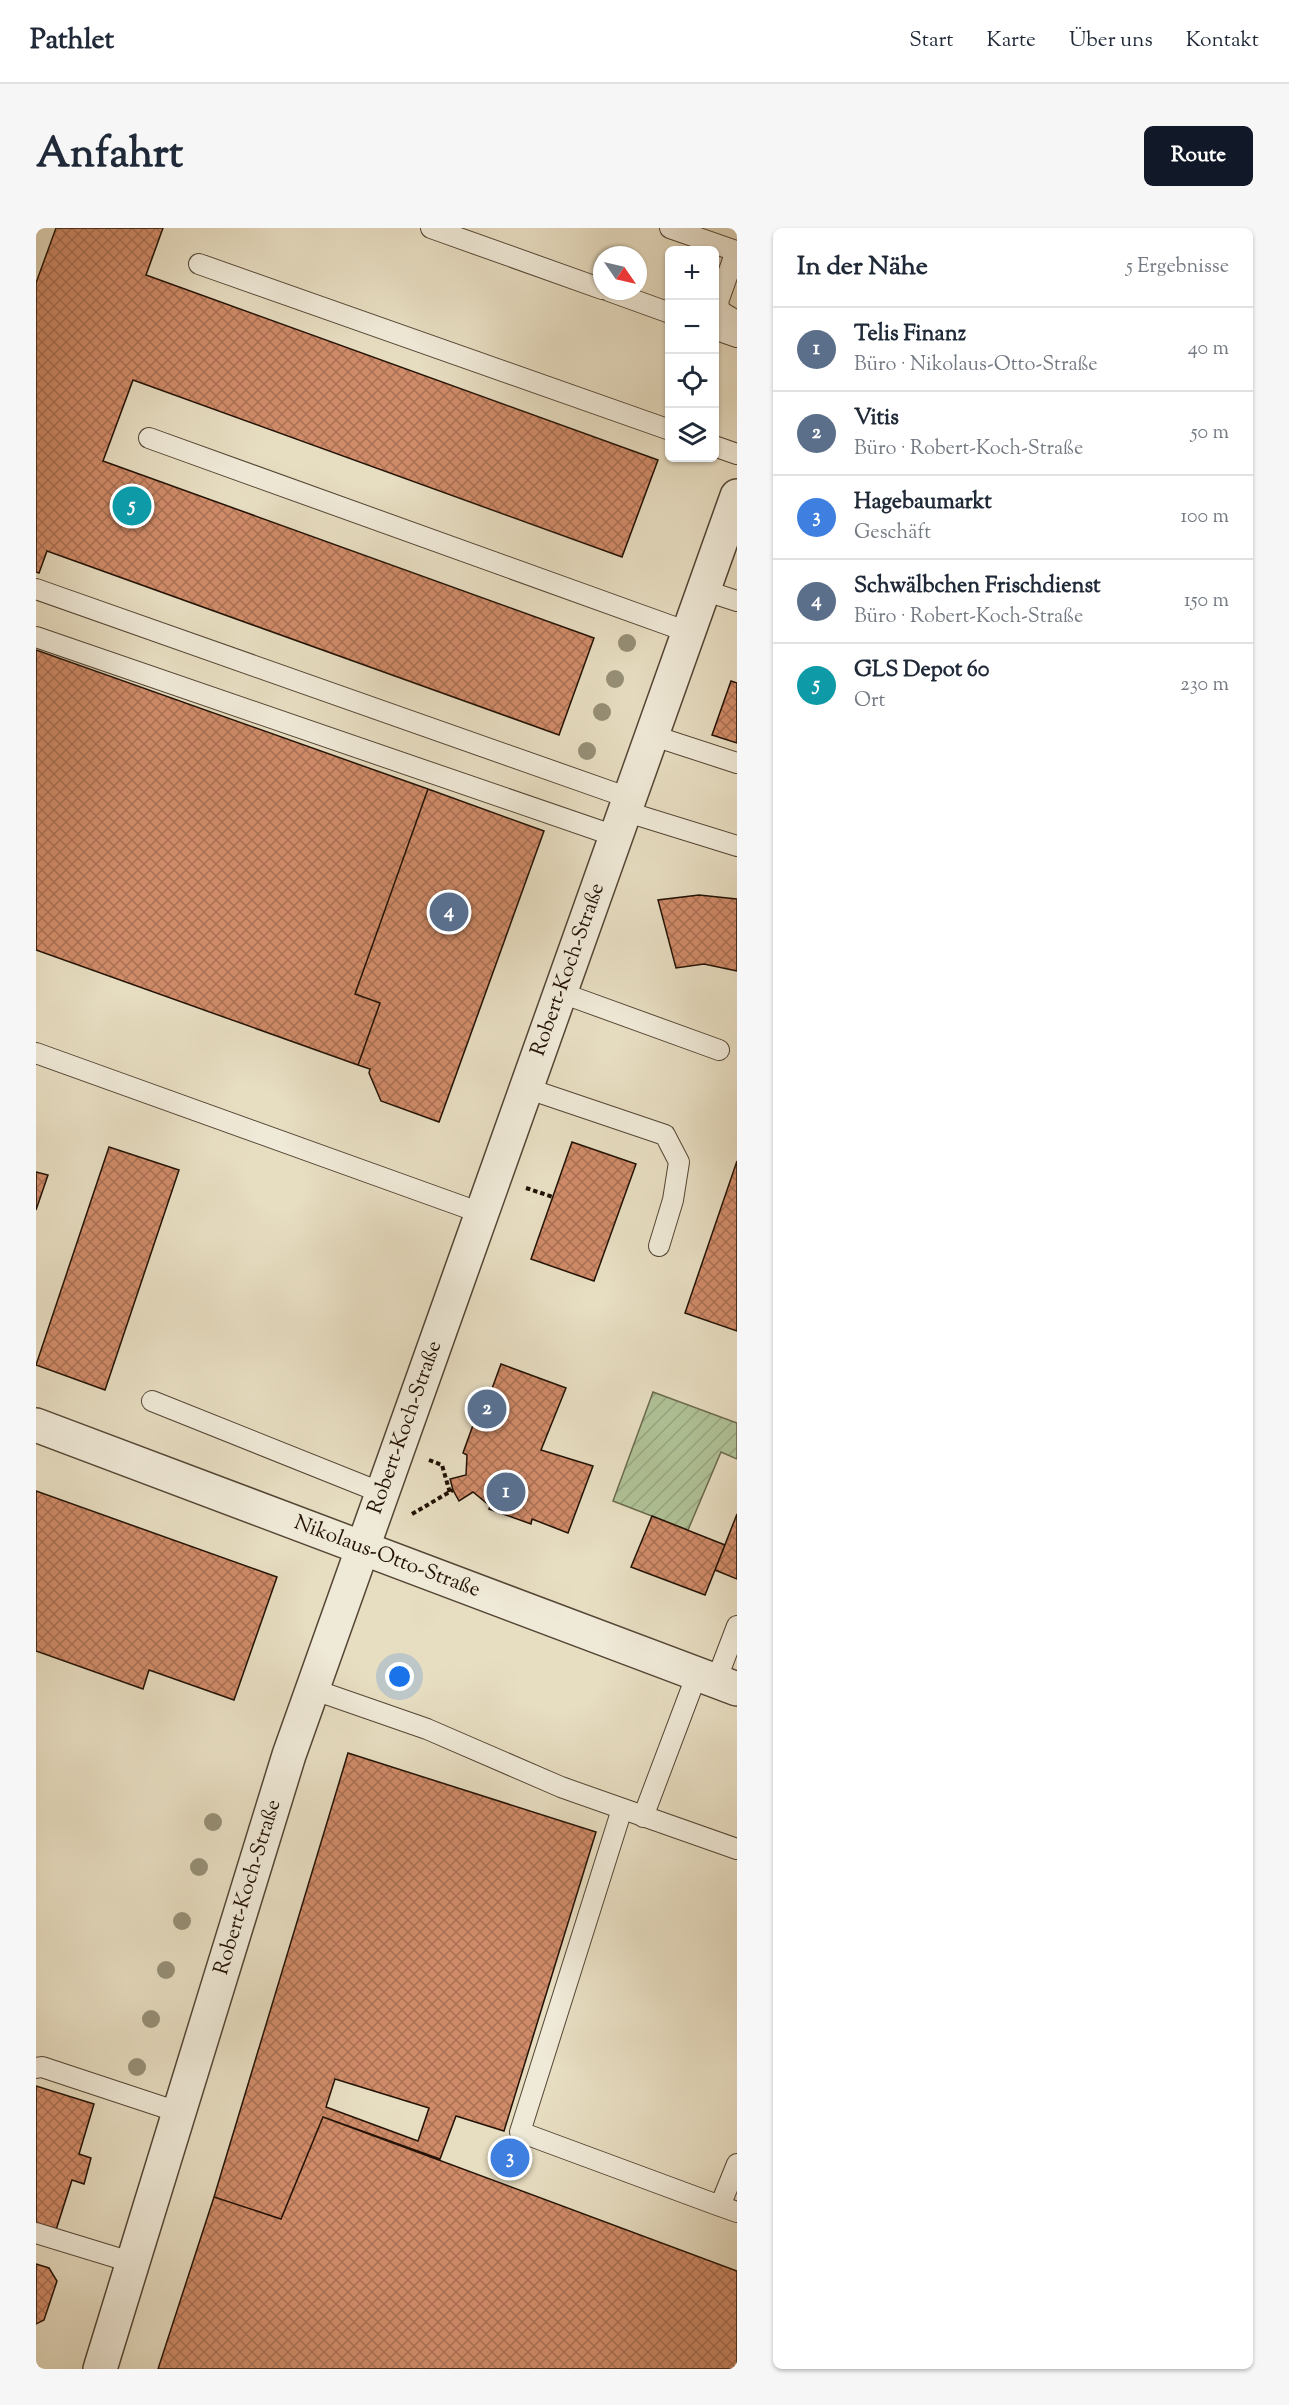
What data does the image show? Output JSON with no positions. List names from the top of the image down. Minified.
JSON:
{"streets":{"street":["Robert-Koch-Straße","Nikolaus-Otto-Straße"]},"crossings":[["Robert-Koch-Straße","Nikolaus-Otto-Straße"]],"north":"bottom right","page":{"header":"Pathlet","nav":["Start","Karte","Über uns","Kontakt"],"title":"Anfahrt","buttons":"Route","heading":["In der Nähe","5 Ergebnisse"],"map_buttons":["+","−"],"list":[{"mark":"1","name":"Telis Finanz","note":"Büro · Nikolaus-Otto-Straße","value":"40 m"},{"mark":"2","name":"Vitis","note":"Büro · Robert-Koch-Straße","value":"50 m"},{"mark":"3","name":"Hagebaumarkt","note":"Geschäft","value":"100 m"},{"mark":"4","name":"Schwälbchen Frischdienst","note":"Büro · Robert-Koch-Straße","value":"150 m"},{"mark":"5","name":"GLS Depot 60","note":"Ort","value":"230 m"}],"pins":["5","4","2","1","3"]}}
